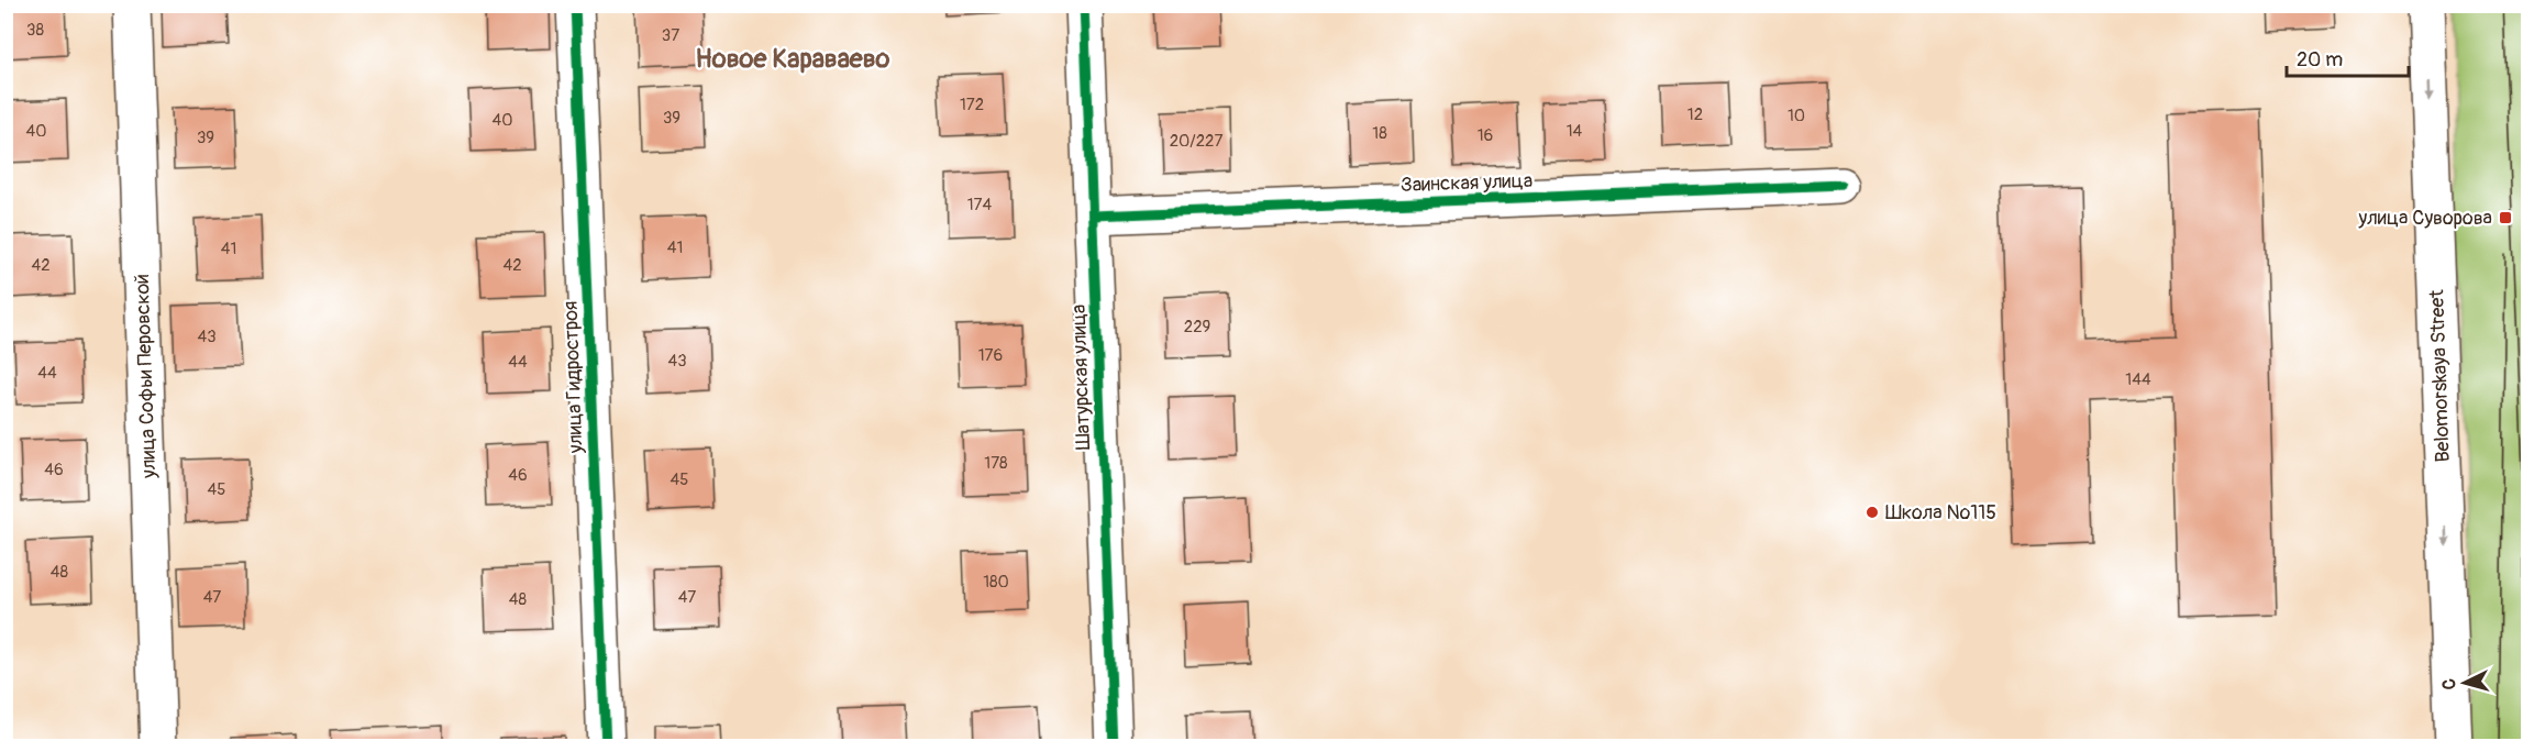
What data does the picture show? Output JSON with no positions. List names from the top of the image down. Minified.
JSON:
{"streets":{"street":["Заинская улица","улица Софьи Перовской","Belomorskaya Street","улица Гидростроя","Шатурская улица"]},"crossings":[["Заинская улица","Шатурская улица"]],"one_way":["Belomorskaya Street"],"districts":["Новое Караваево"],"places":{"transit":["улица Суворова"],"other":["Школа №115"]},"house_numbers":["38","37","172","12","10","39","40","40","14","18","16","39","20/227","174","41","41","42","42","229","43","176","43","44","44","144","178","46","46","45","45","48","180","47","47","48"],"scale_bar":"20 m","north":"left"}
